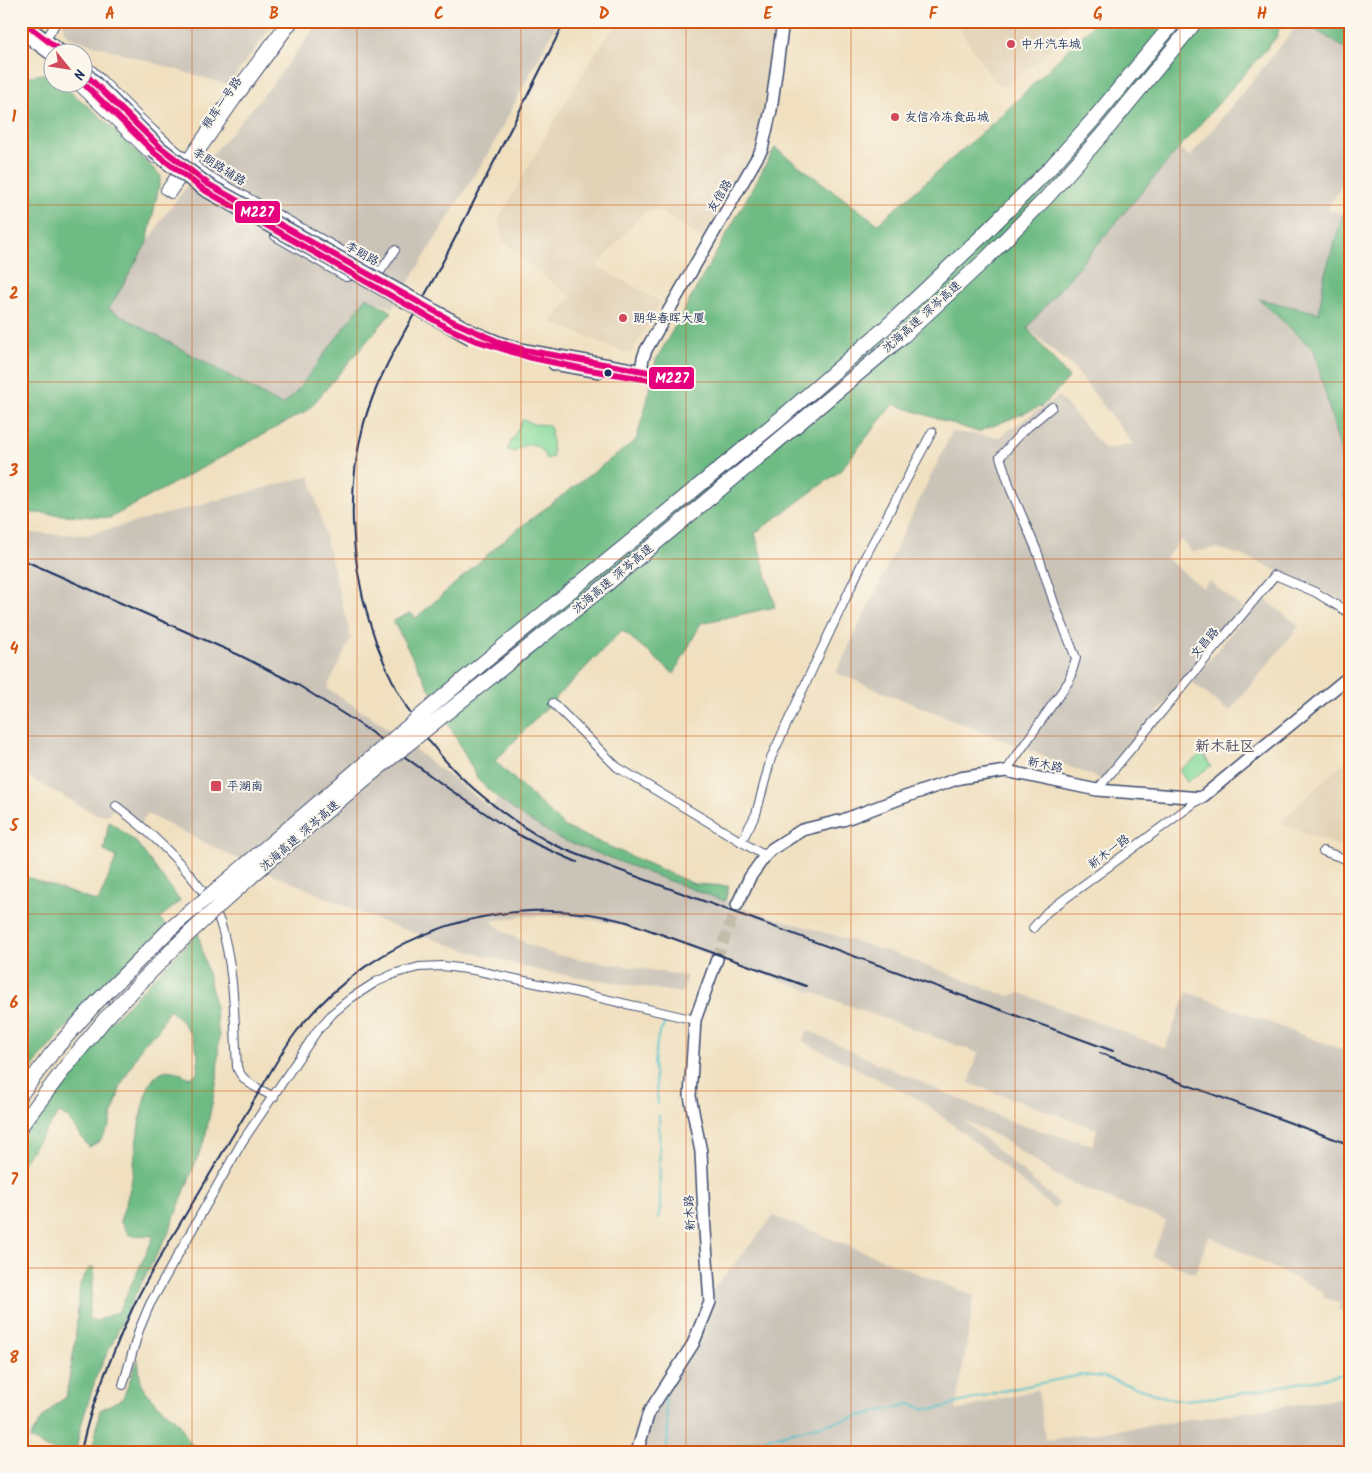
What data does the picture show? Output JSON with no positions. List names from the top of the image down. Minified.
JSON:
{"streets":{"highway":["沈海高速 深岑高速"],"street":["粮库一号路","李朗路辅路","友信路","李朗路","文昌路","新木路","新木一路"]},"crossings":[["粮库一号路","李朗路辅路"],["友信路","李朗路"],["文昌路","新木路"],["新木路","新木一路"]],"districts":["新木社区"],"places":{"other":["中升汽车城","友信冷冻食品城","朗华春晖大厦"],"transit":["平湖南"]},"lines":["transit line M227"],"north":"bottom right","grid":{"columns":["A","B","C","D","E","F","G","H"],"rows":["1","2","3","4","5","6","7","8"]}}
